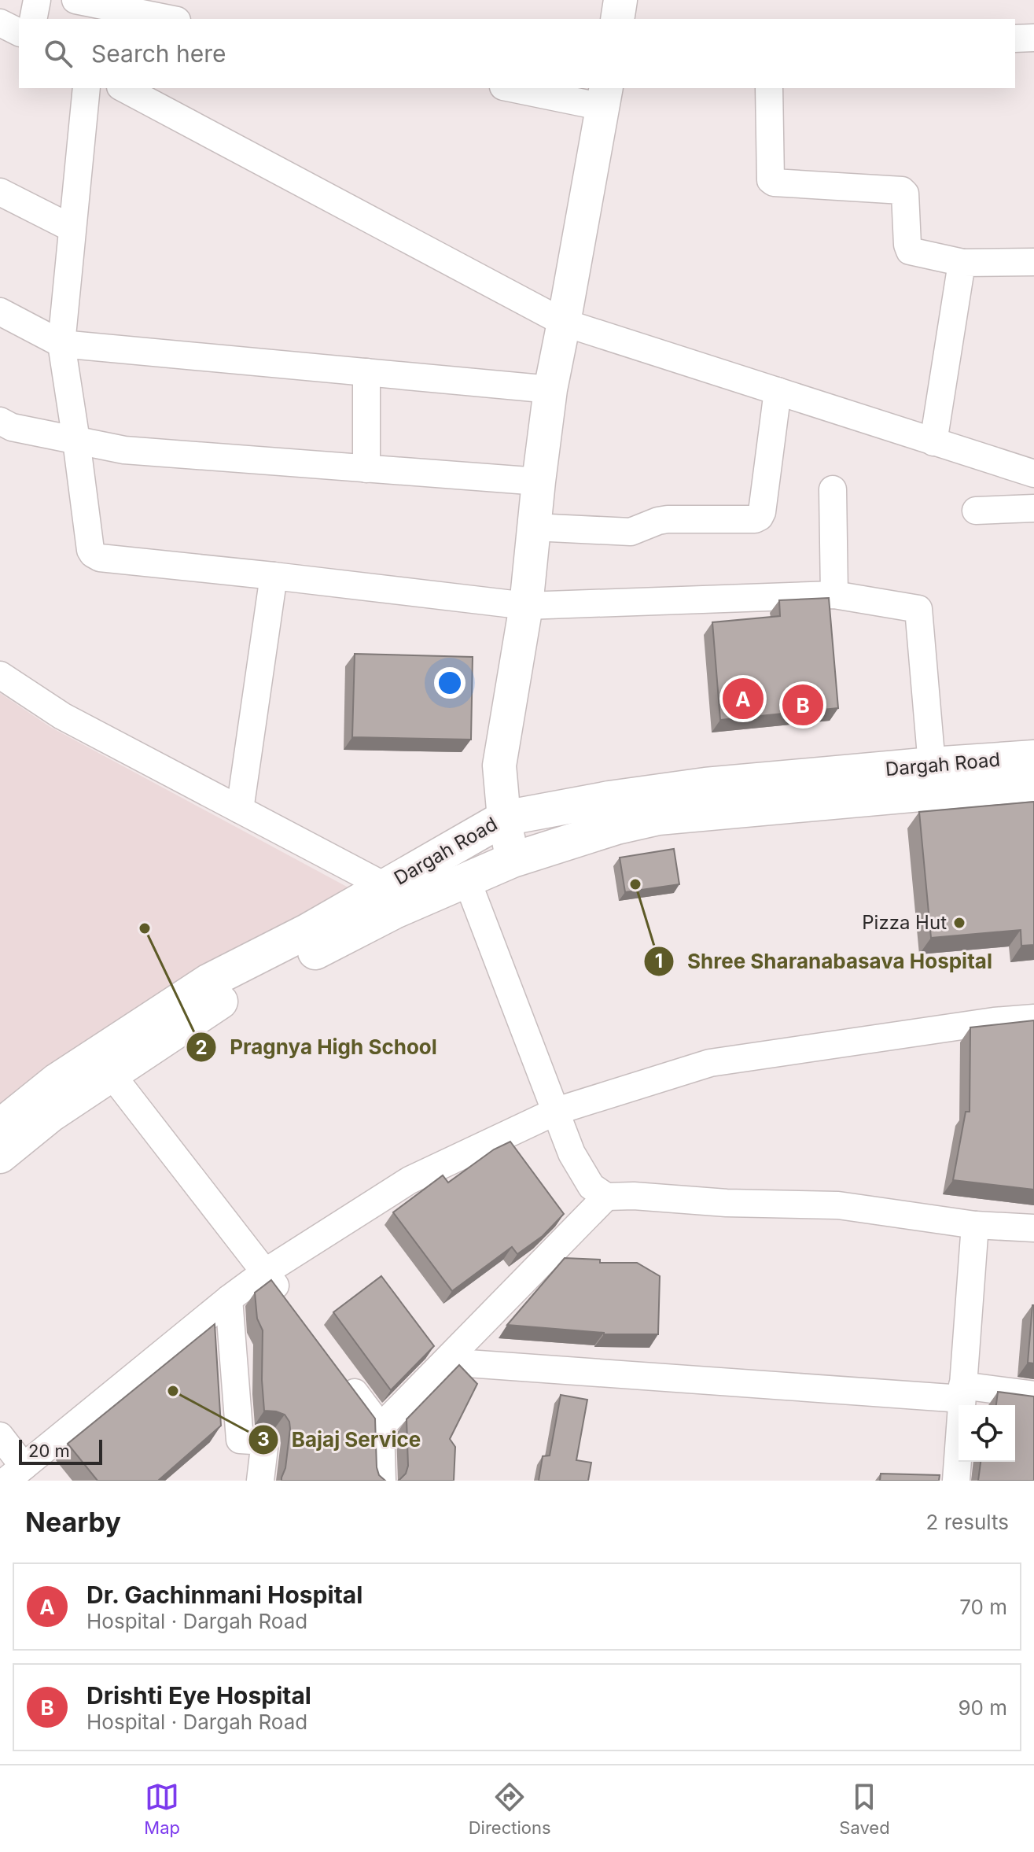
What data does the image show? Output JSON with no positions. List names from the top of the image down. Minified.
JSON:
{"streets":{"main road":["Dargah Road"]},"places":["Shree Sharanabasava Hospital","Pizza Hut","Pragnya High School","Bajaj Service"],"scale_bar":"20 m","page":{"search":"Search here","pins":["A","B"],"scale":"20 m","heading":["Nearby","2 results"],"list":[{"mark":"A","name":"Dr. Gachinmani Hospital","note":"Hospital · Dargah Road","value":"70 m"},{"mark":"B","name":"Drishti Eye Hospital","note":"Hospital · Dargah Road","value":"90 m"}],"nav":["Map","Directions","Saved"]}}
